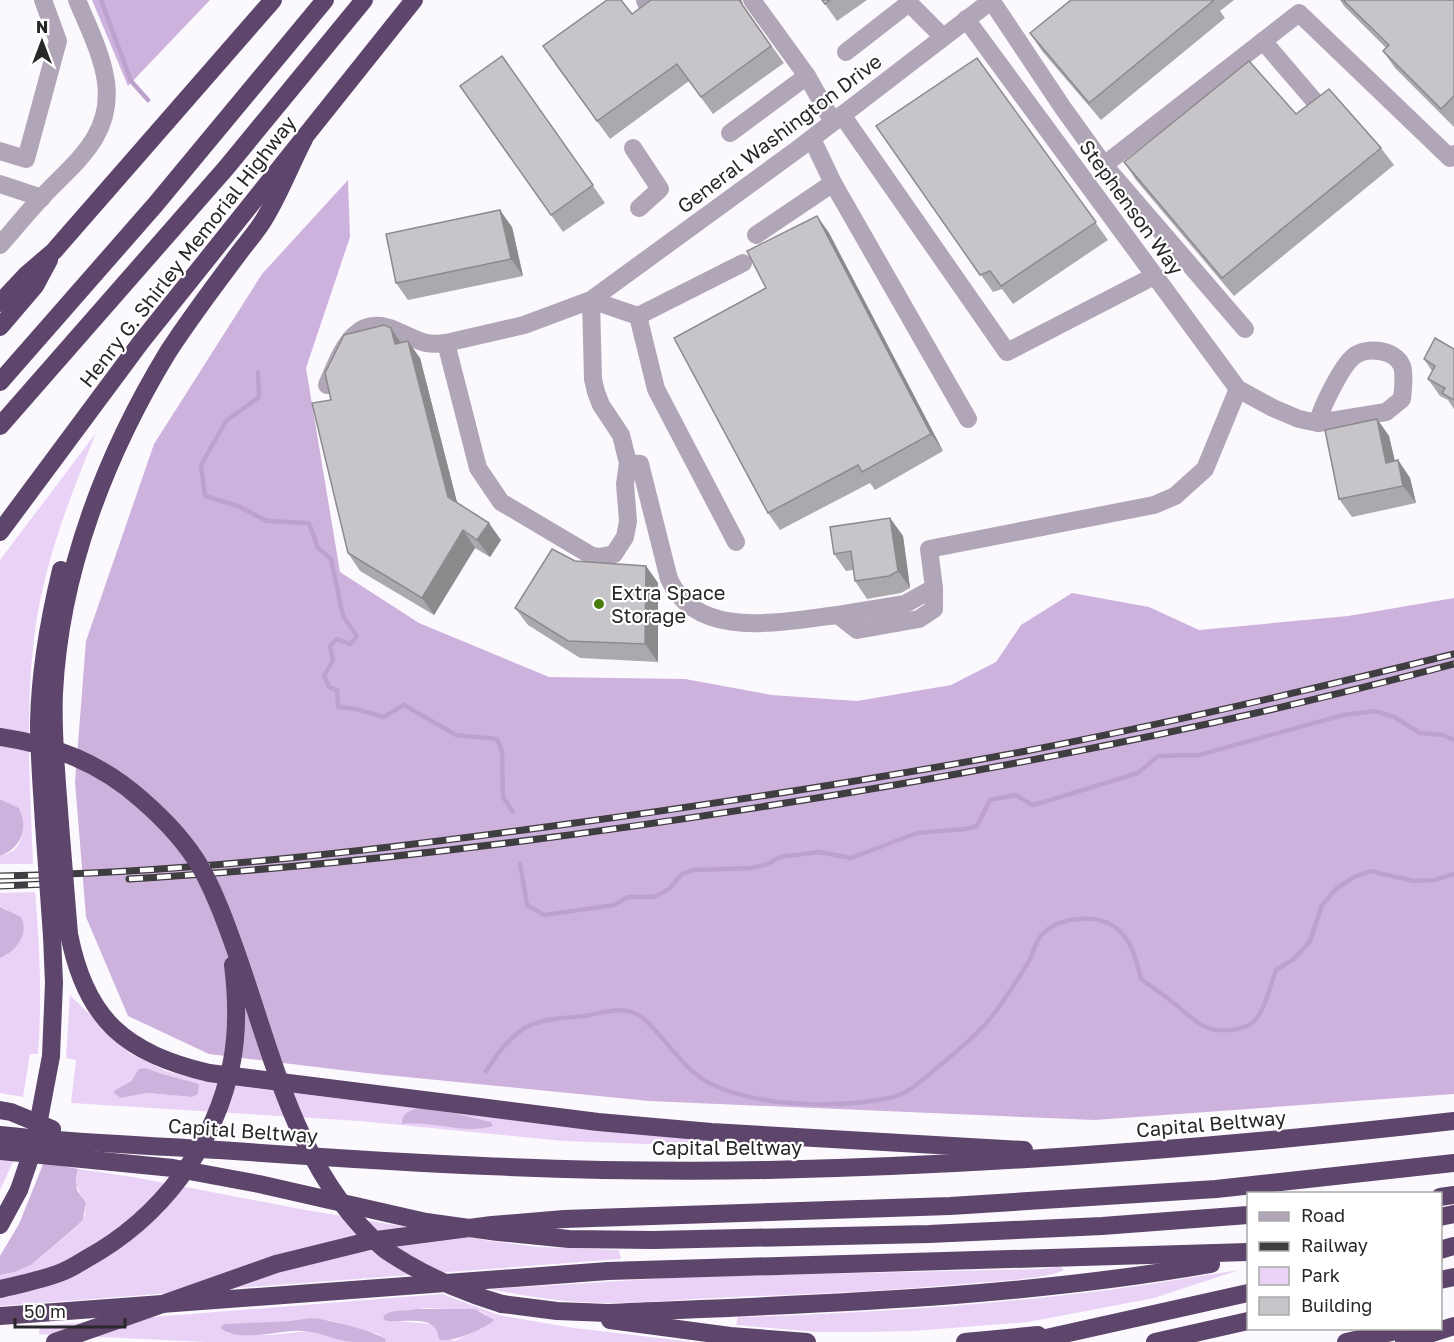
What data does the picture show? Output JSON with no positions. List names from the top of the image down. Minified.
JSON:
{"streets":{"highway":["Henry G. Shirley Memorial Highway","Capital Beltway"],"street":["General Washington Drive","Stephenson Way"]},"crossings":[["General Washington Drive","Stephenson Way"]],"places":["Extra Space Storage"],"legend":["Road","Railway","Park","Building"],"scale_bar":"50 m","north":"top"}
